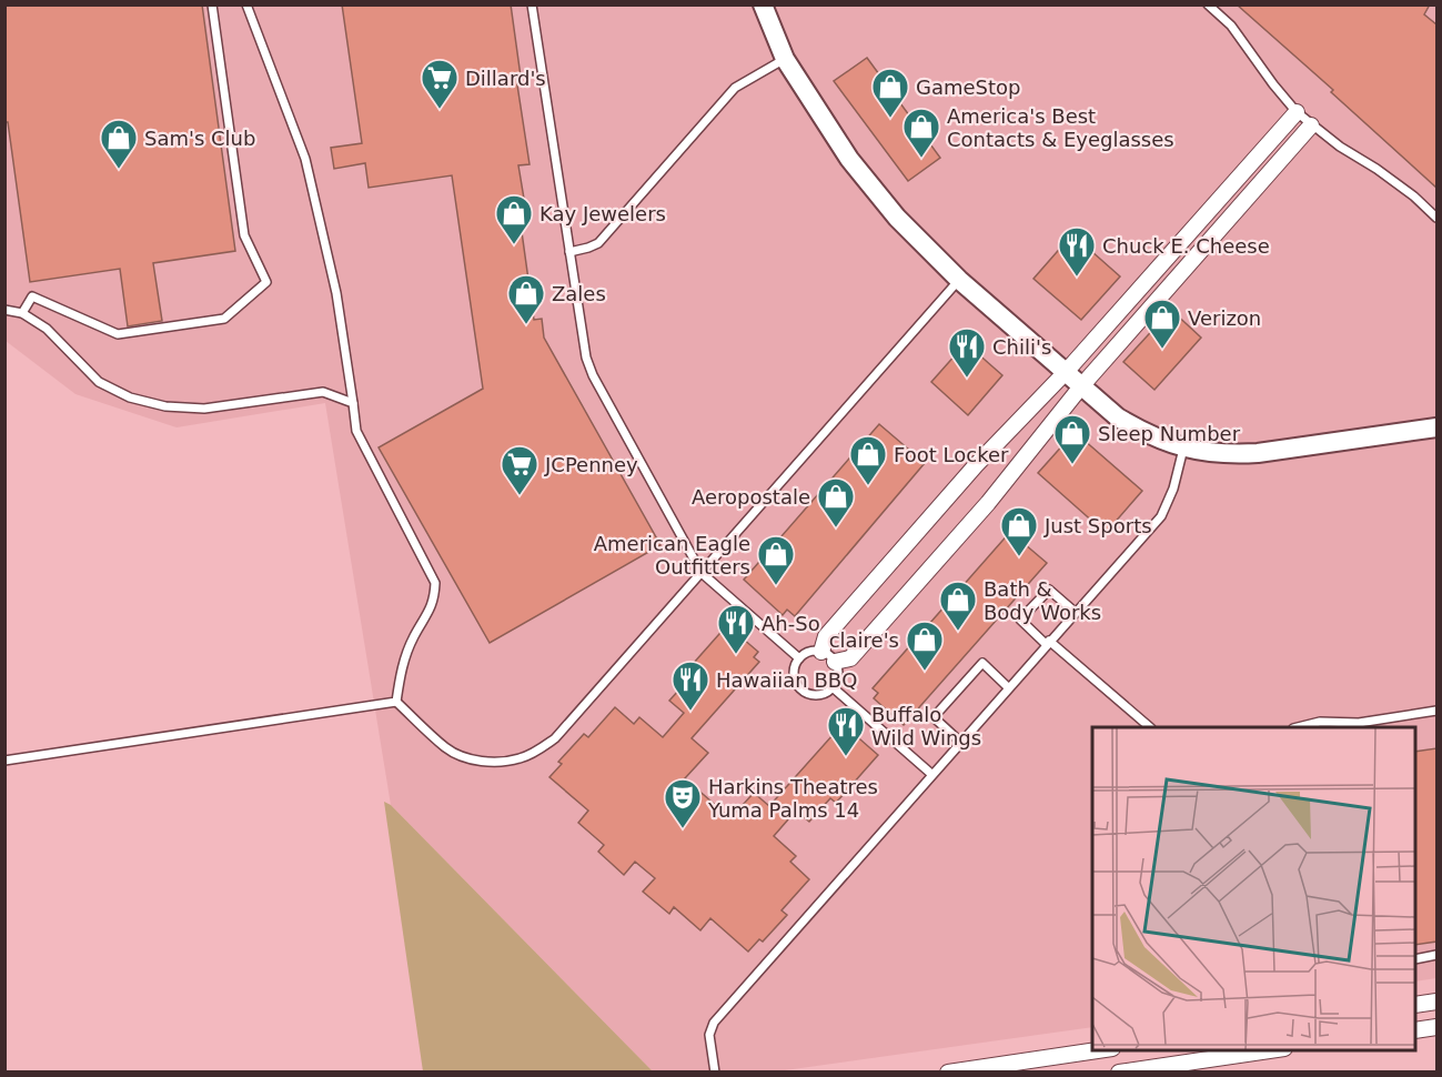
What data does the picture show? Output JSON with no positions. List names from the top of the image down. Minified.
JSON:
{"places":{"supermarket":["Dillard's","JCPenney"],"shop":["GameStop","America's Best Contacts & Eyeglasses","Sam's Club","Kay Jewelers","Zales","Verizon","Sleep Number","Foot Locker","Aeropostale","Just Sports","American Eagle Outfitters","Bath & Body Works","claire's"],"restaurant":["Chuck E. Cheese","Chili's","Ah-So","Hawaiian BBQ","Buffalo Wild Wings"],"theatre":["Harkins Theatres Yuma Palms 14"]}}
